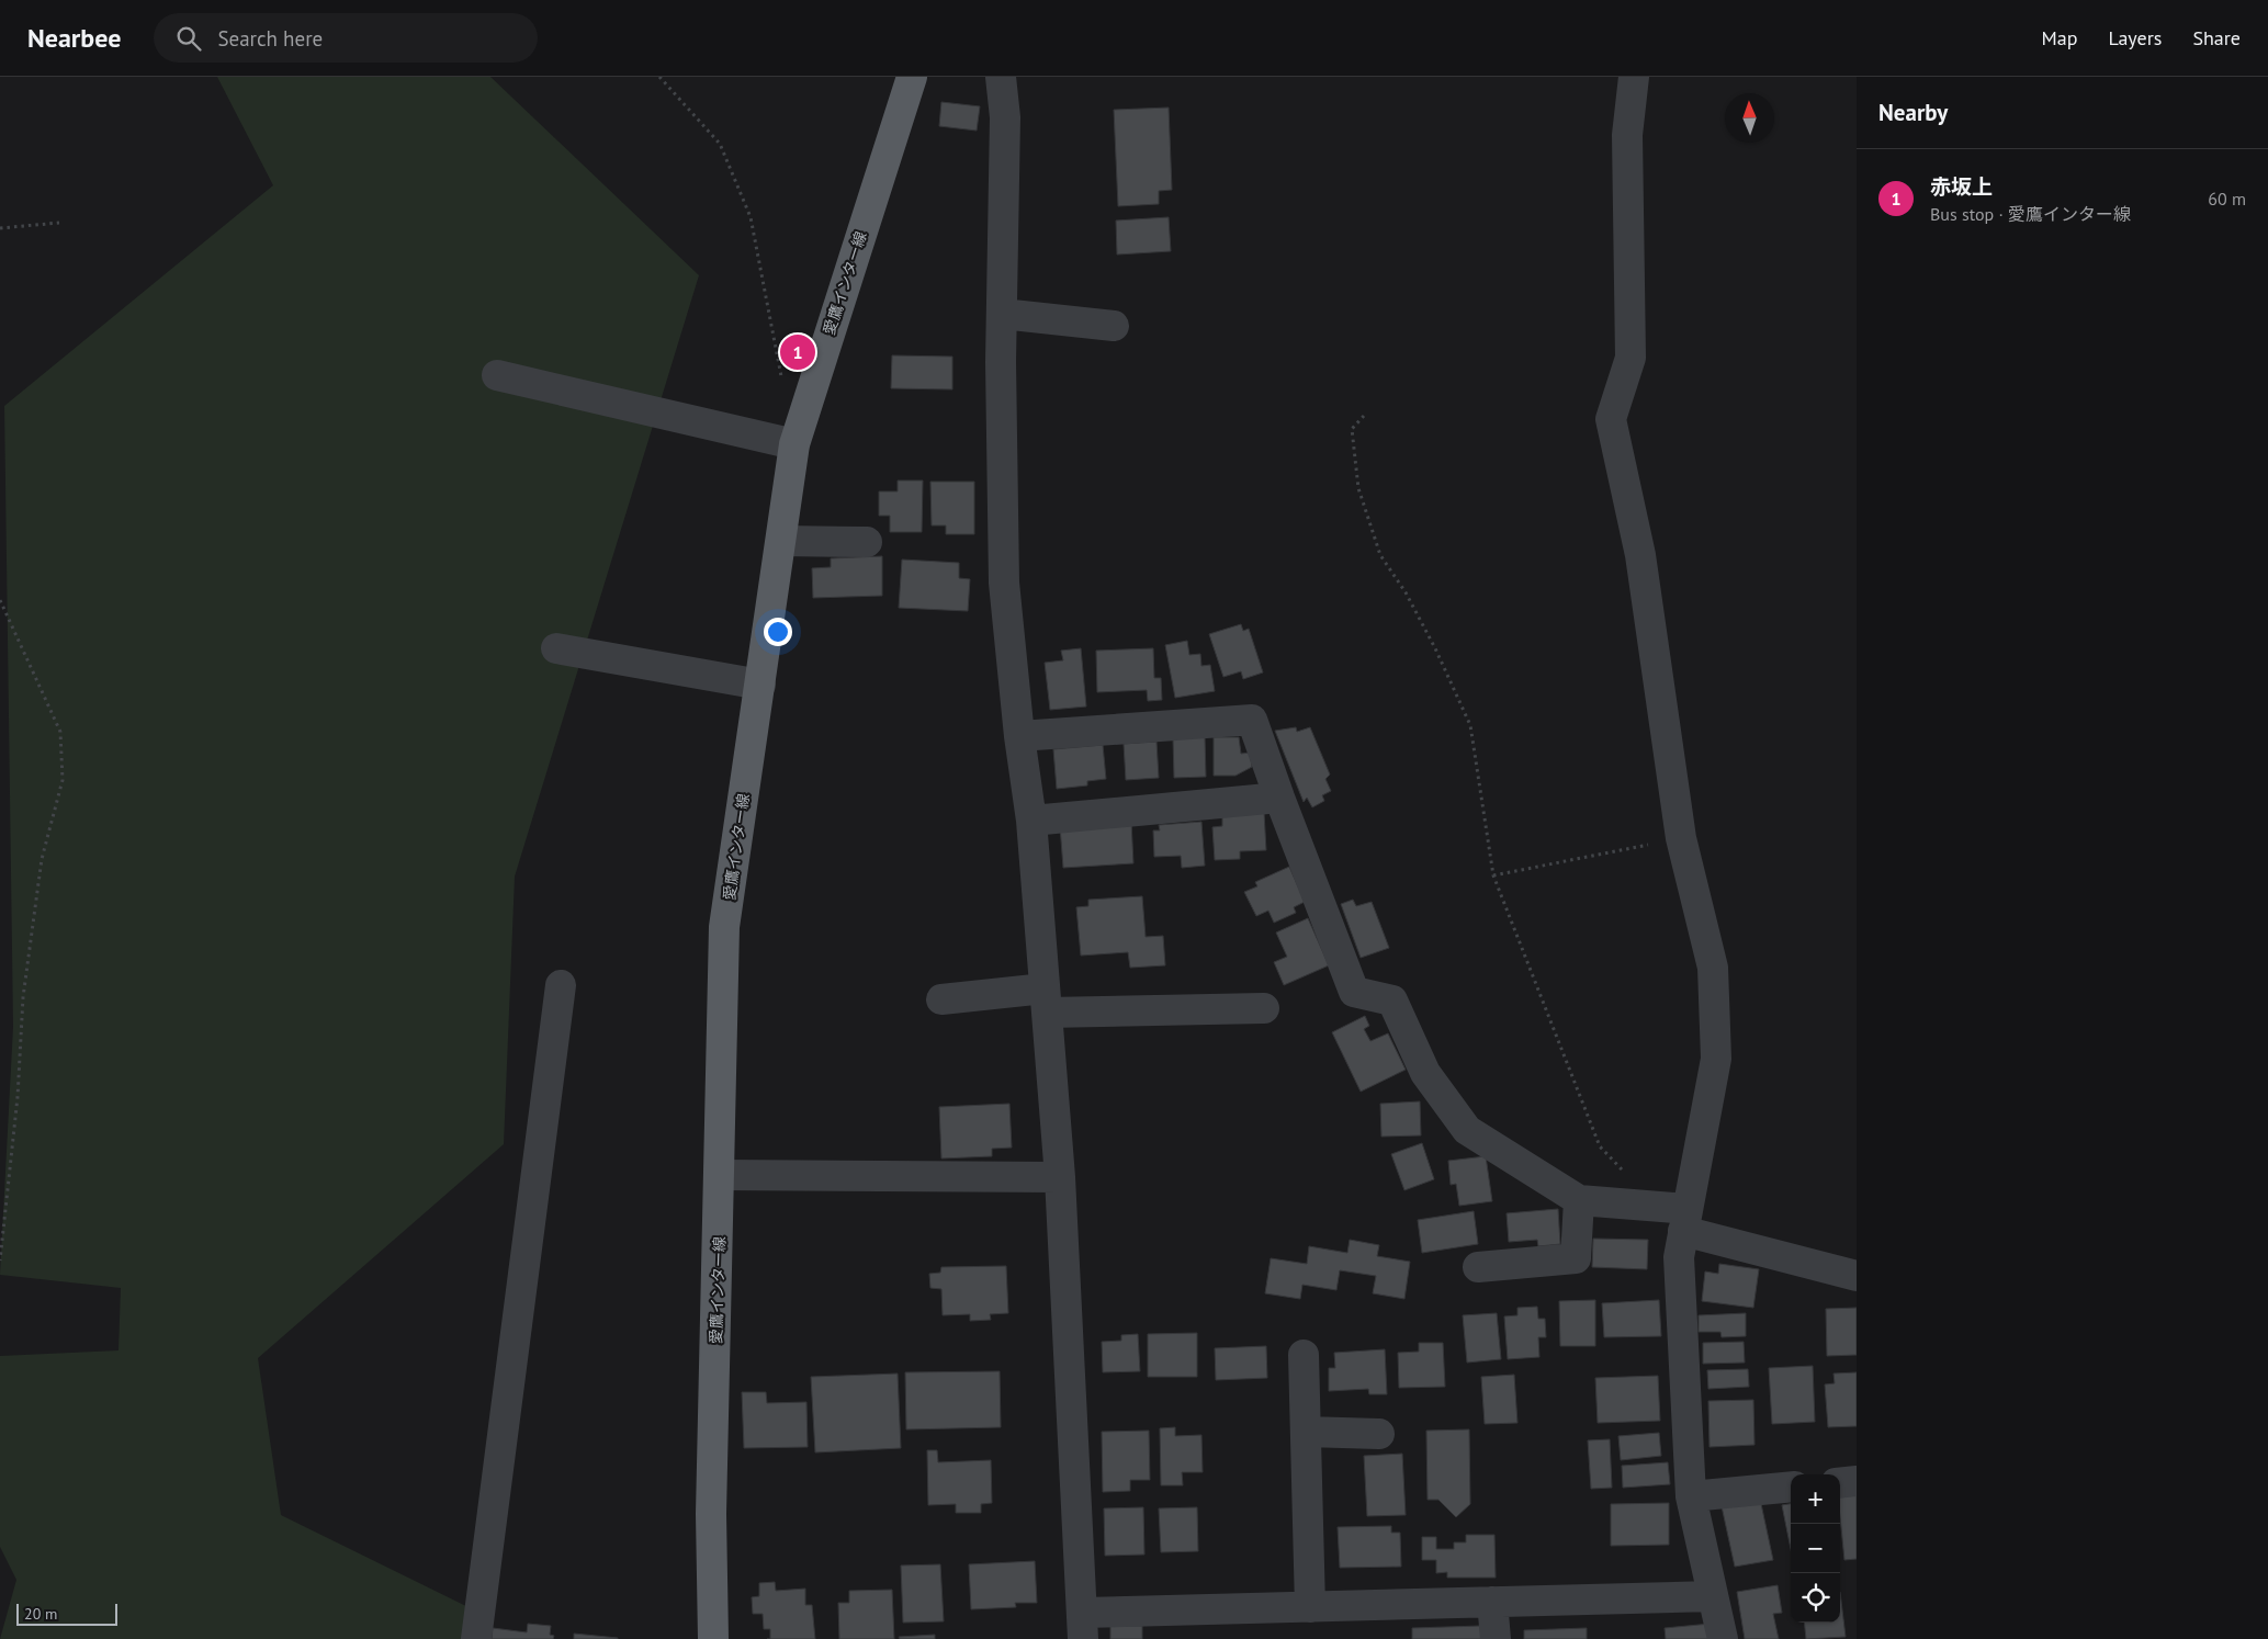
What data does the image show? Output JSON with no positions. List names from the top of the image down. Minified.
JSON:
{"streets":{"main road":["愛鷹インター線"]},"scale_bar":"20 m","north":"top","page":{"header":"Nearbee","search":"Search here","nav":["Map","Layers","Share"],"heading":"Nearby","list":[{"mark":"1","name":"赤坂上","note":"Bus stop · 愛鷹インター線","value":"60 m"}],"pins":"1","map_buttons":["+","−"],"scale":"20 m"}}
